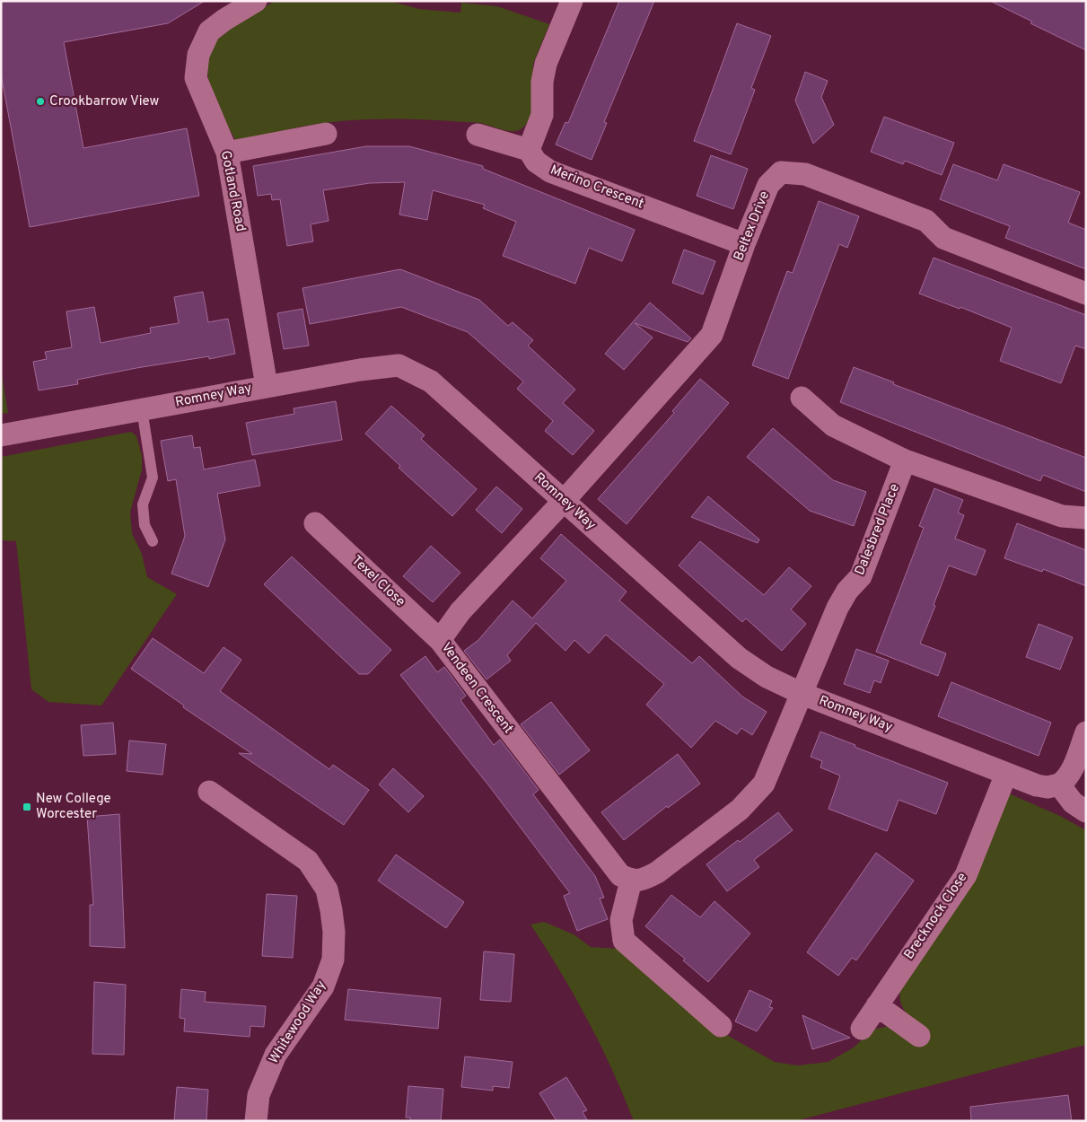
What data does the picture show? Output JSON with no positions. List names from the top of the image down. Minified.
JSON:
{"streets":{"street":["Merino Crescent","Gotland Road","Beltex Drive","Romney Way","Dalesbred Place","Texel Close","Vendeen Crescent","Brecknock Close","Whitewood Way"]},"crossings":[["Merino Crescent","Beltex Drive"],["Gotland Road","Romney Way"],["Beltex Drive","Romney Way"],["Beltex Drive","Vendeen Crescent"],["Romney Way","Dalesbred Place"],["Romney Way","Vendeen Crescent"],["Romney Way","Brecknock Close"],["Texel Close","Vendeen Crescent"]],"places":{"other":["Crookbarrow View"],"transit":["New College Worcester"]}}
